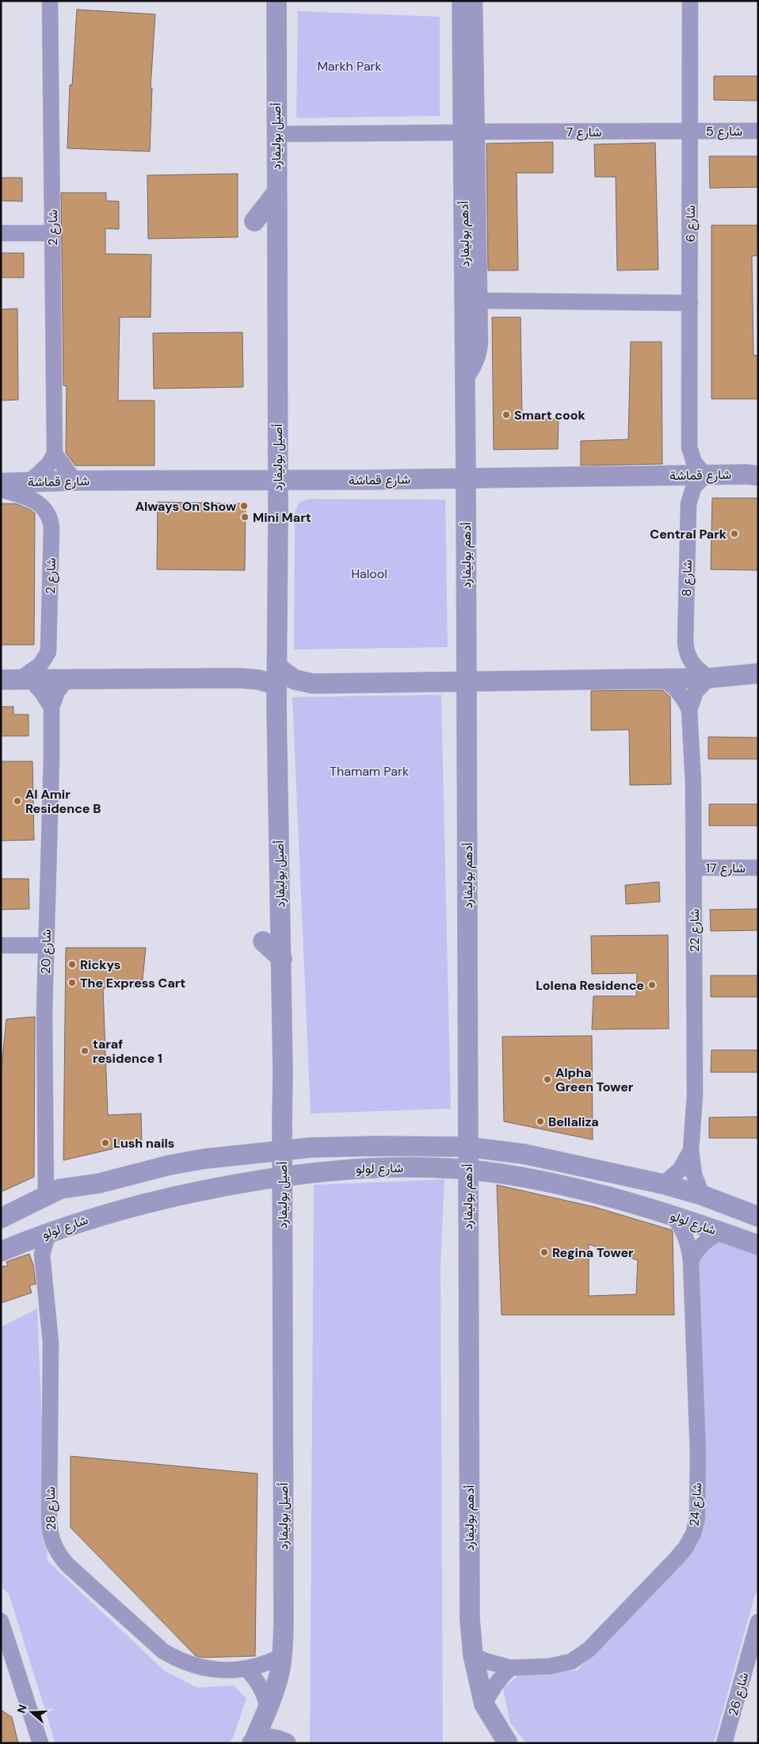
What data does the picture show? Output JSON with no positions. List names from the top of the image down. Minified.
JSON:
{"streets":{"street":["شارع 5","شارع 7","أصيل بوليفارد","شارع 6","شارع 2","أدهم بوليفارد","شارع قماشة","شارع 8","شارع 17","شارع 22","شارع 20","شارع لولو","شارع 24","شارع 28","شارع 26"]},"crossings":[["شارع 5","شارع 7"],["شارع 5","شارع 6"],["شارع 7","أصيل بوليفارد"],["شارع 7","شارع 6"],["شارع 7","أدهم بوليفارد"],["أصيل بوليفارد","شارع قماشة"],["أصيل بوليفارد","شارع لولو"],["أصيل بوليفارد","شارع 28"],["شارع 6","شارع قماشة"],["شارع 6","شارع 8"],["أدهم بوليفارد","شارع قماشة"],["أدهم بوليفارد","شارع لولو"],["أدهم بوليفارد","شارع 24"],["شارع قماشة","شارع 8"],["شارع 8","شارع 22"],["شارع 17","شارع 22"],["شارع 22","شارع لولو"],["شارع 20","شارع لولو"],["شارع لولو","شارع 24"],["شارع لولو","شارع 28"]],"parks":["Markh Park","Halool","Thamam Park"],"places":["Smart cook","Always On Show","Mini Mart","Central Park","Al Amir Residence B","Rickys","The Express Cart","Lolena Residence","taraf residence 1","Alpha Green Tower","Bellaliza","Lush nails","Regina Tower"],"north":"left"}
